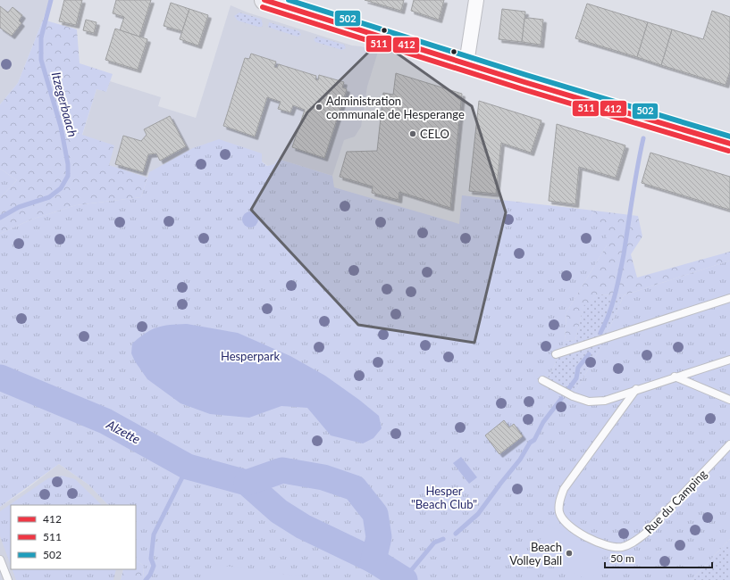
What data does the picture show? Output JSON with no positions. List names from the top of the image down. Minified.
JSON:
{"streets":{"lane":["Rue du Camping"]},"water":["Itzegerbaach","Alzette"],"parks":["Hesperpark","Hesper \"Beach Club\""],"places":["Administration communale de Hesperange","CELO","Beach Volley Ball"],"lines":["transit line 412","transit line 502","transit line 511"],"legend":["412","511","502"],"scale_bar":"50 m"}
